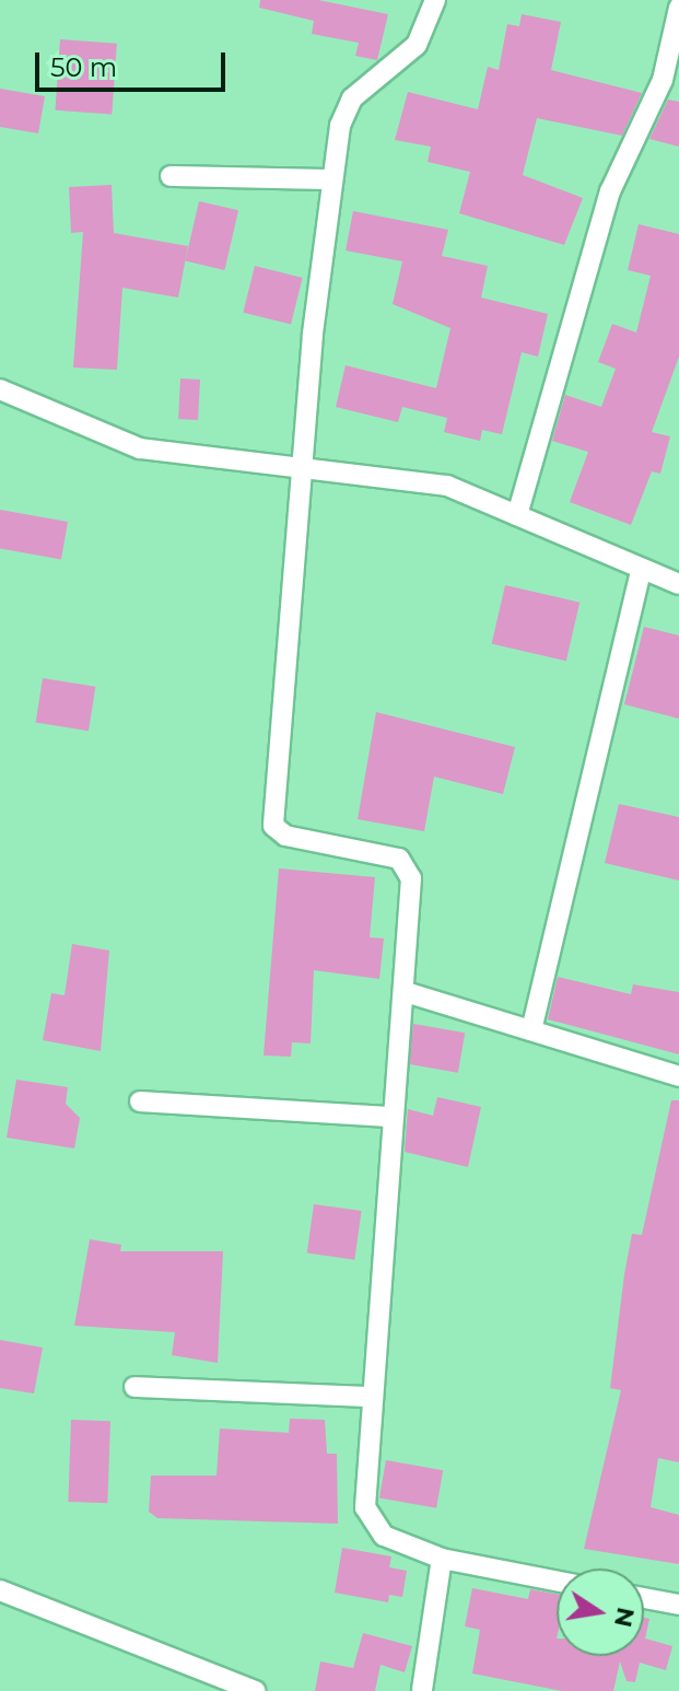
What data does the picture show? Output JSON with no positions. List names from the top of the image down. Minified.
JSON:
{"scale_bar":"50 m","north":"right"}
